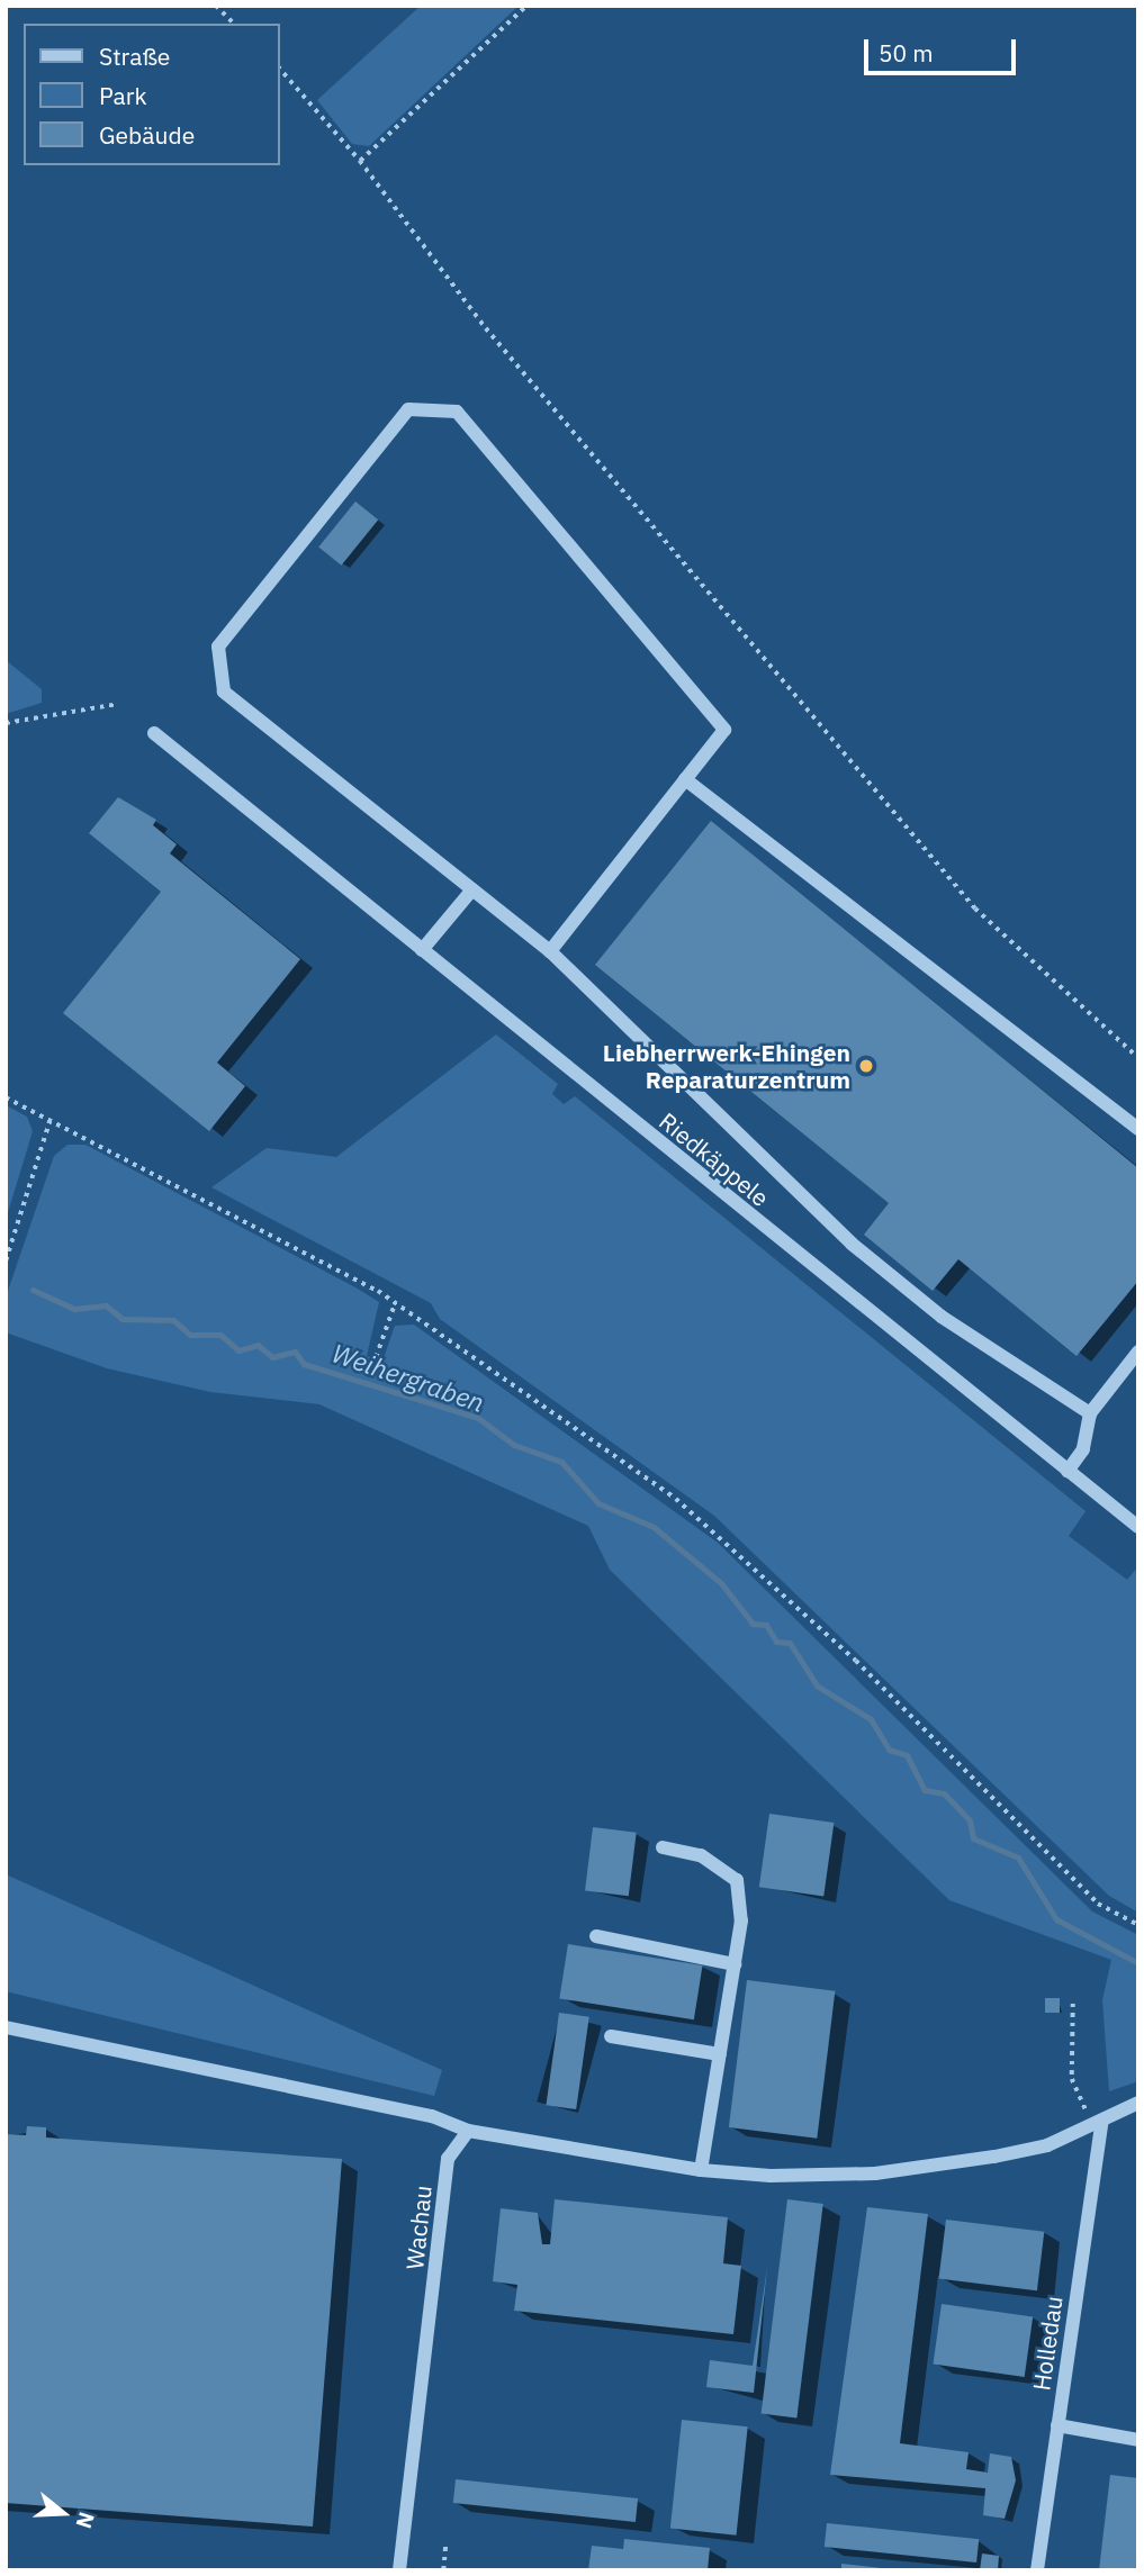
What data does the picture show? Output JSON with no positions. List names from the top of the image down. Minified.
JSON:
{"streets":{"street":["Riedkäppele","Wachau","Holledau"]},"water":["Weihergraben"],"places":["Liebherrwerk-Ehingen Reparaturzentrum"],"legend":["Straße","Park","Gebäude"],"scale_bar":"50 m","north":"right"}
